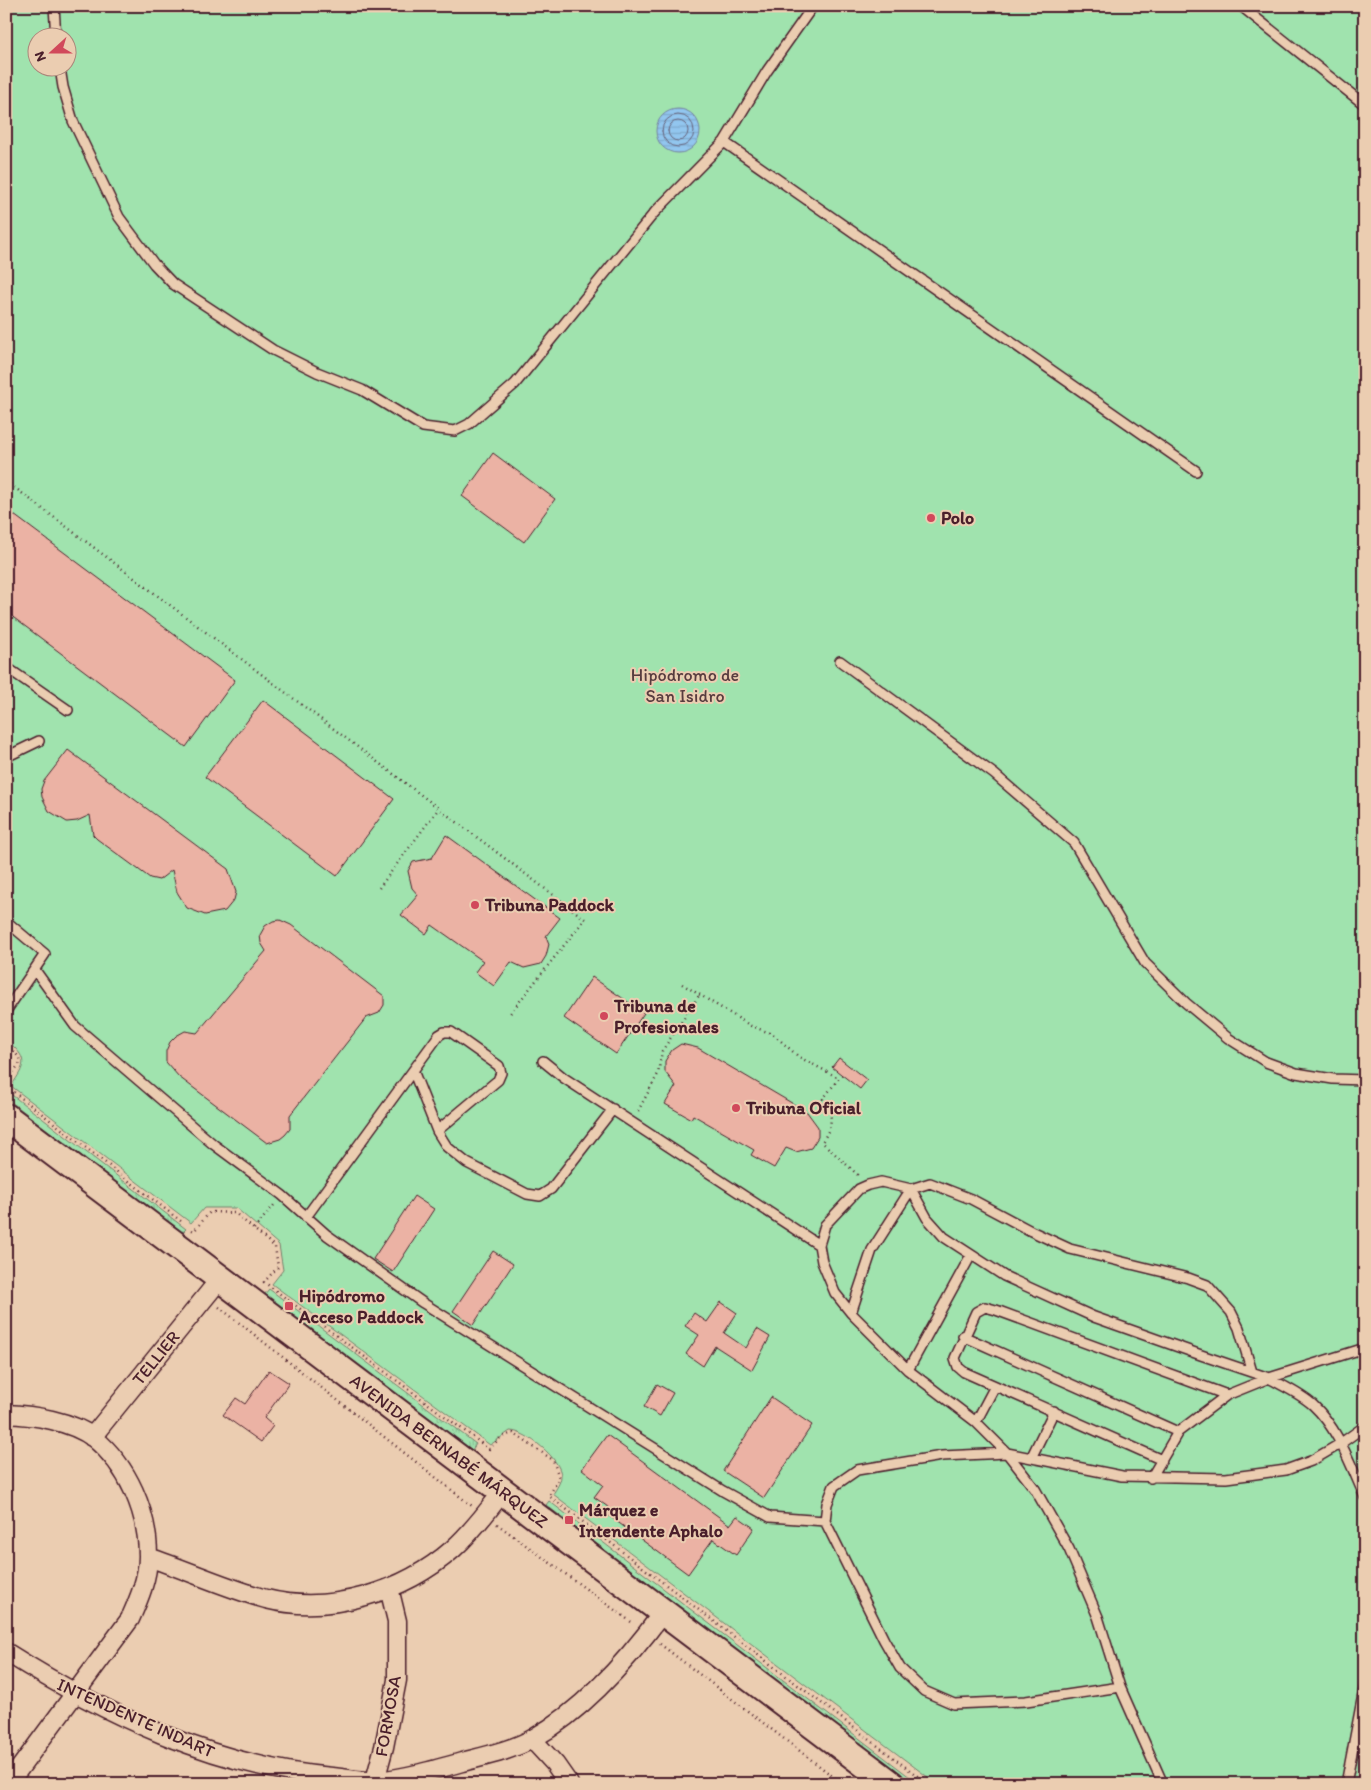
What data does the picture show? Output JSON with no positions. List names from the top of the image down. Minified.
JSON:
{"streets":{"main road":["AVENIDA BERNABÉ MÁRQUEZ"],"street":["TELLIER","FORMOSA","INTENDENTE INDART"]},"crossings":[["TELLIER","AVENIDA BERNABÉ MÁRQUEZ"],["AVENIDA BERNABÉ MÁRQUEZ","INTENDENTE INDART"],["FORMOSA","INTENDENTE INDART"]],"parks":["Hipódromo de San Isidro"],"places":{"other":["Polo","Tribuna Paddock","Tribuna de Profesionales","Tribuna Oficial"],"transit":["Hipódromo Acceso Paddock","Márquez e Intendente Aphalo"]},"north":"left"}
